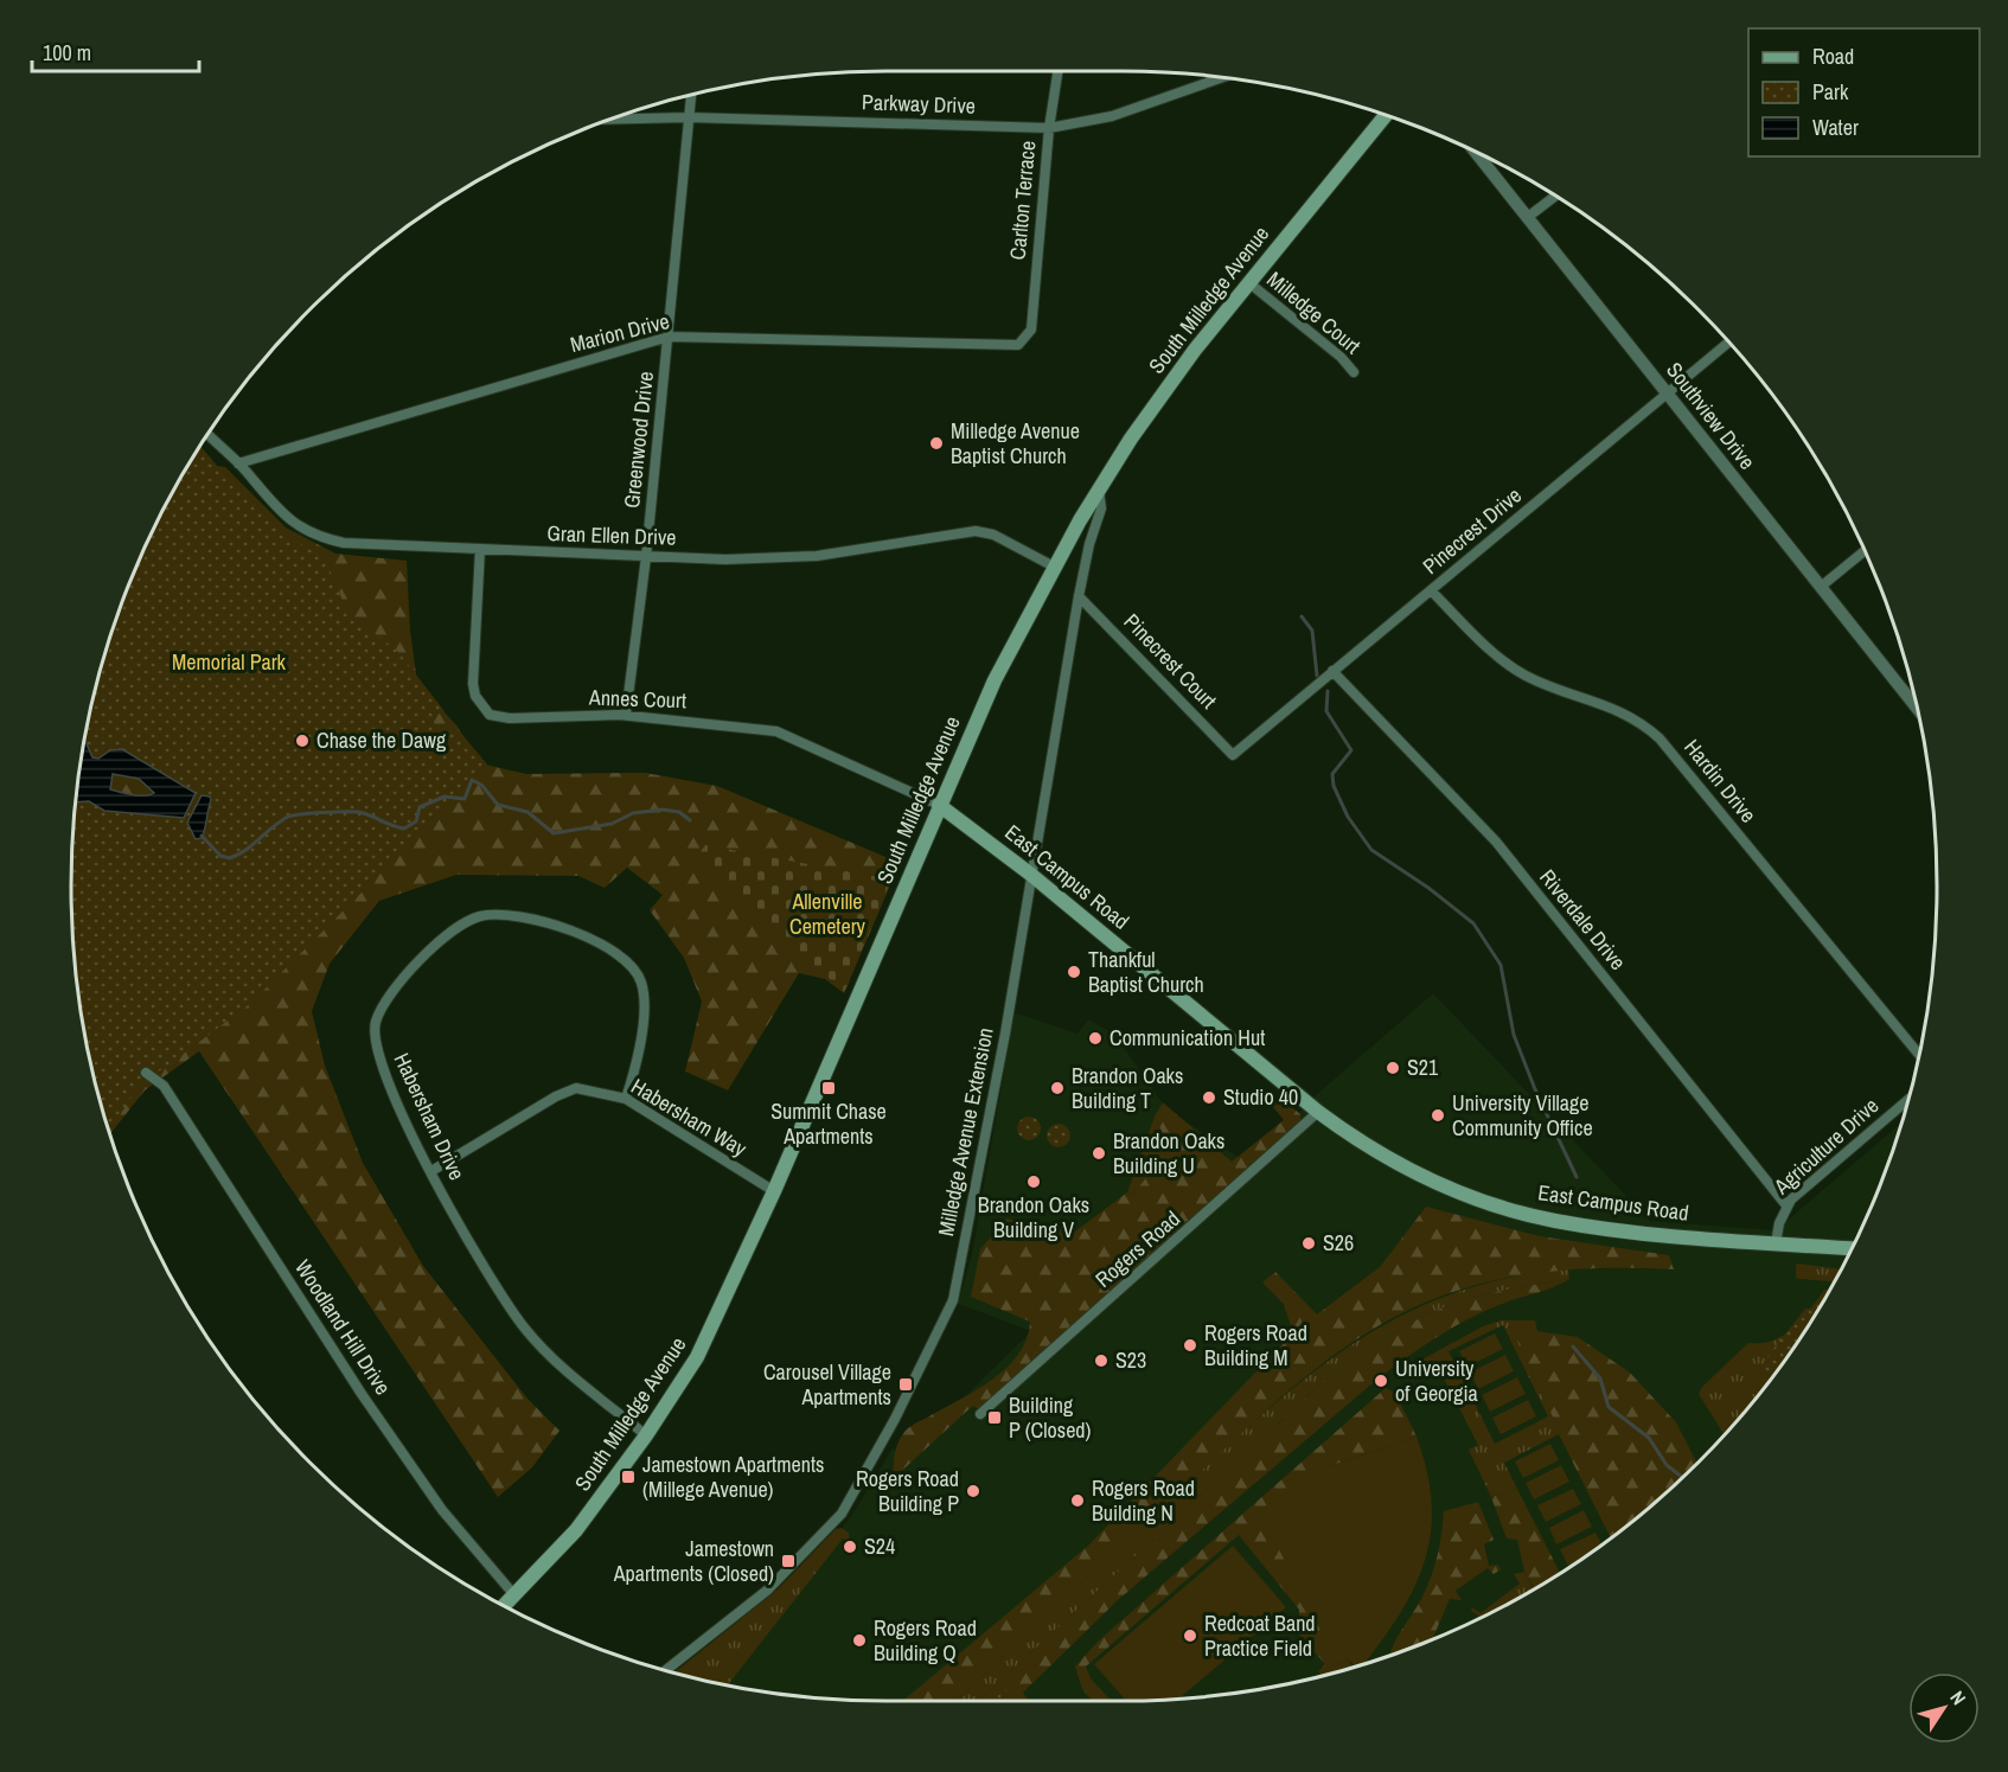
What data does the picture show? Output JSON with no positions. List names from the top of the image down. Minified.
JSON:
{"streets":{"main road":["South Milledge Avenue","East Campus Road"],"street":["Parkway Drive","Carlton Terrace","Milledge Court","Marion Drive","Southview Drive","Greenwood Drive","Pinecrest Drive","Gran Ellen Drive","Pinecrest Court","Annes Court","Hardin Drive","Riverdale Drive","Habersham Drive","Habersham Way","Milledge Avenue Extension","Agriculture Drive","Rogers Road","Woodland Hill Drive"]},"crossings":[["Parkway Drive","Carlton Terrace"],["Parkway Drive","Greenwood Drive"],["Carlton Terrace","Marion Drive"],["South Milledge Avenue","Milledge Court"],["South Milledge Avenue","Gran Ellen Drive"],["South Milledge Avenue","Annes Court"],["South Milledge Avenue","East Campus Road"],["South Milledge Avenue","Habersham Drive"],["South Milledge Avenue","Habersham Way"],["South Milledge Avenue","Milledge Avenue Extension"],["South Milledge Avenue","Woodland Hill Drive"],["Marion Drive","Greenwood Drive"],["Marion Drive","Gran Ellen Drive"],["Southview Drive","Pinecrest Drive"],["Greenwood Drive","Gran Ellen Drive"],["Greenwood Drive","Annes Court"],["Pinecrest Drive","Pinecrest Court"],["Pinecrest Drive","Hardin Drive"],["Pinecrest Drive","Riverdale Drive"],["Gran Ellen Drive","Annes Court"],["Pinecrest Court","Milledge Avenue Extension"],["Annes Court","East Campus Road"],["East Campus Road","Milledge Avenue Extension"],["East Campus Road","Agriculture Drive"],["East Campus Road","Rogers Road"],["Riverdale Drive","Agriculture Drive"],["Habersham Drive","Habersham Way"]],"parks":["Memorial Park","Allenville Cemetery"],"places":{"other":["Milledge Avenue Baptist Church","Chase the Dawg","Thankful Baptist Church","Communication Hut","S21","Brandon Oaks Building T","Studio 40","University Village Community Office","Brandon Oaks Building U","Brandon Oaks Building V","S26","Rogers Road Building M","S23","University of Georgia","Rogers Road Building P","Rogers Road Building N","S24","Redcoat Band Practice Field","Rogers Road Building Q"],"transit":["Summit Chase Apartments","Carousel Village Apartments","Building P (Closed)","Jamestown Apartments (Millege Avenue)","Jamestown Apartments (Closed)"]},"legend":["Road","Park","Water"],"scale_bar":"100 m","north":"top right"}
